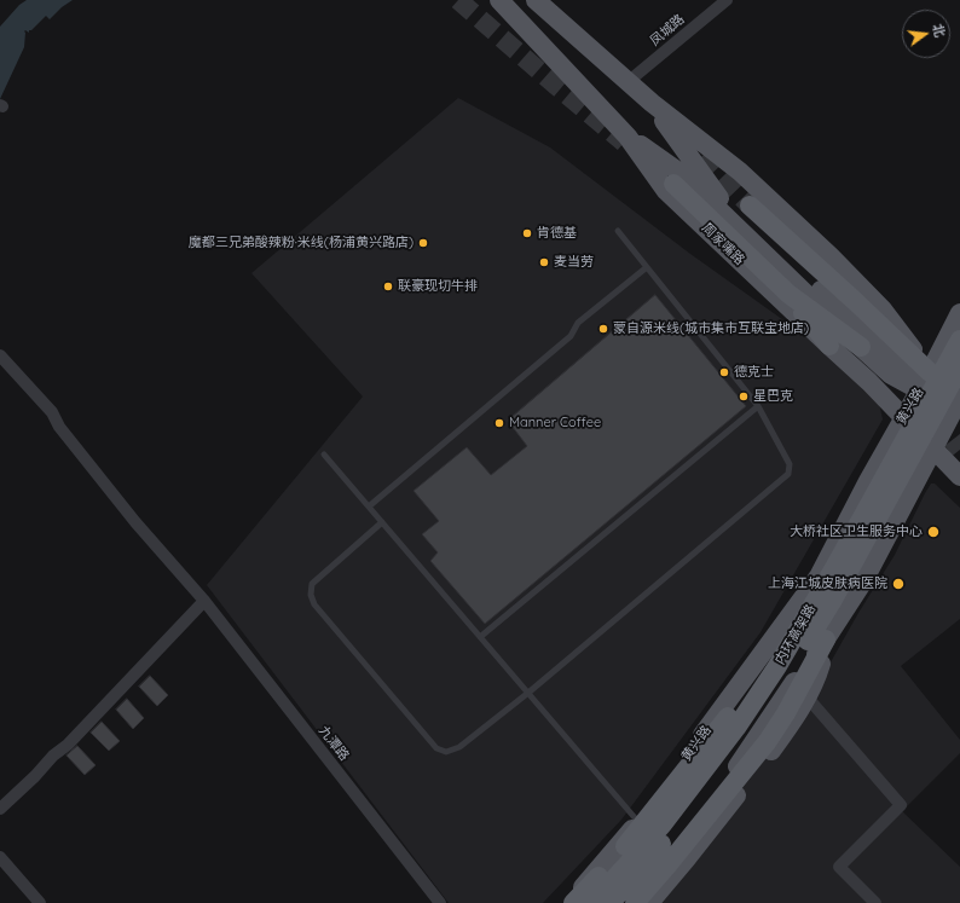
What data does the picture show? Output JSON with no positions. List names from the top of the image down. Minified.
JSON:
{"streets":{"highway":["内环高架路"],"main road":["周家嘴路","黄兴路"],"street":["凤城路","九潭路"]},"crossings":[["周家嘴路","黄兴路"]],"places":["肯德基","魔都三兄弟酸辣粉·米线(杨浦黄兴路店)","麦当劳","联豪现切牛排","蒙自源米线(城市集市互联宝地店)","德克士","星巴克","Manner Coffee","大桥社区卫生服务中心","上海江城皮肤病医院"],"north":"right"}
